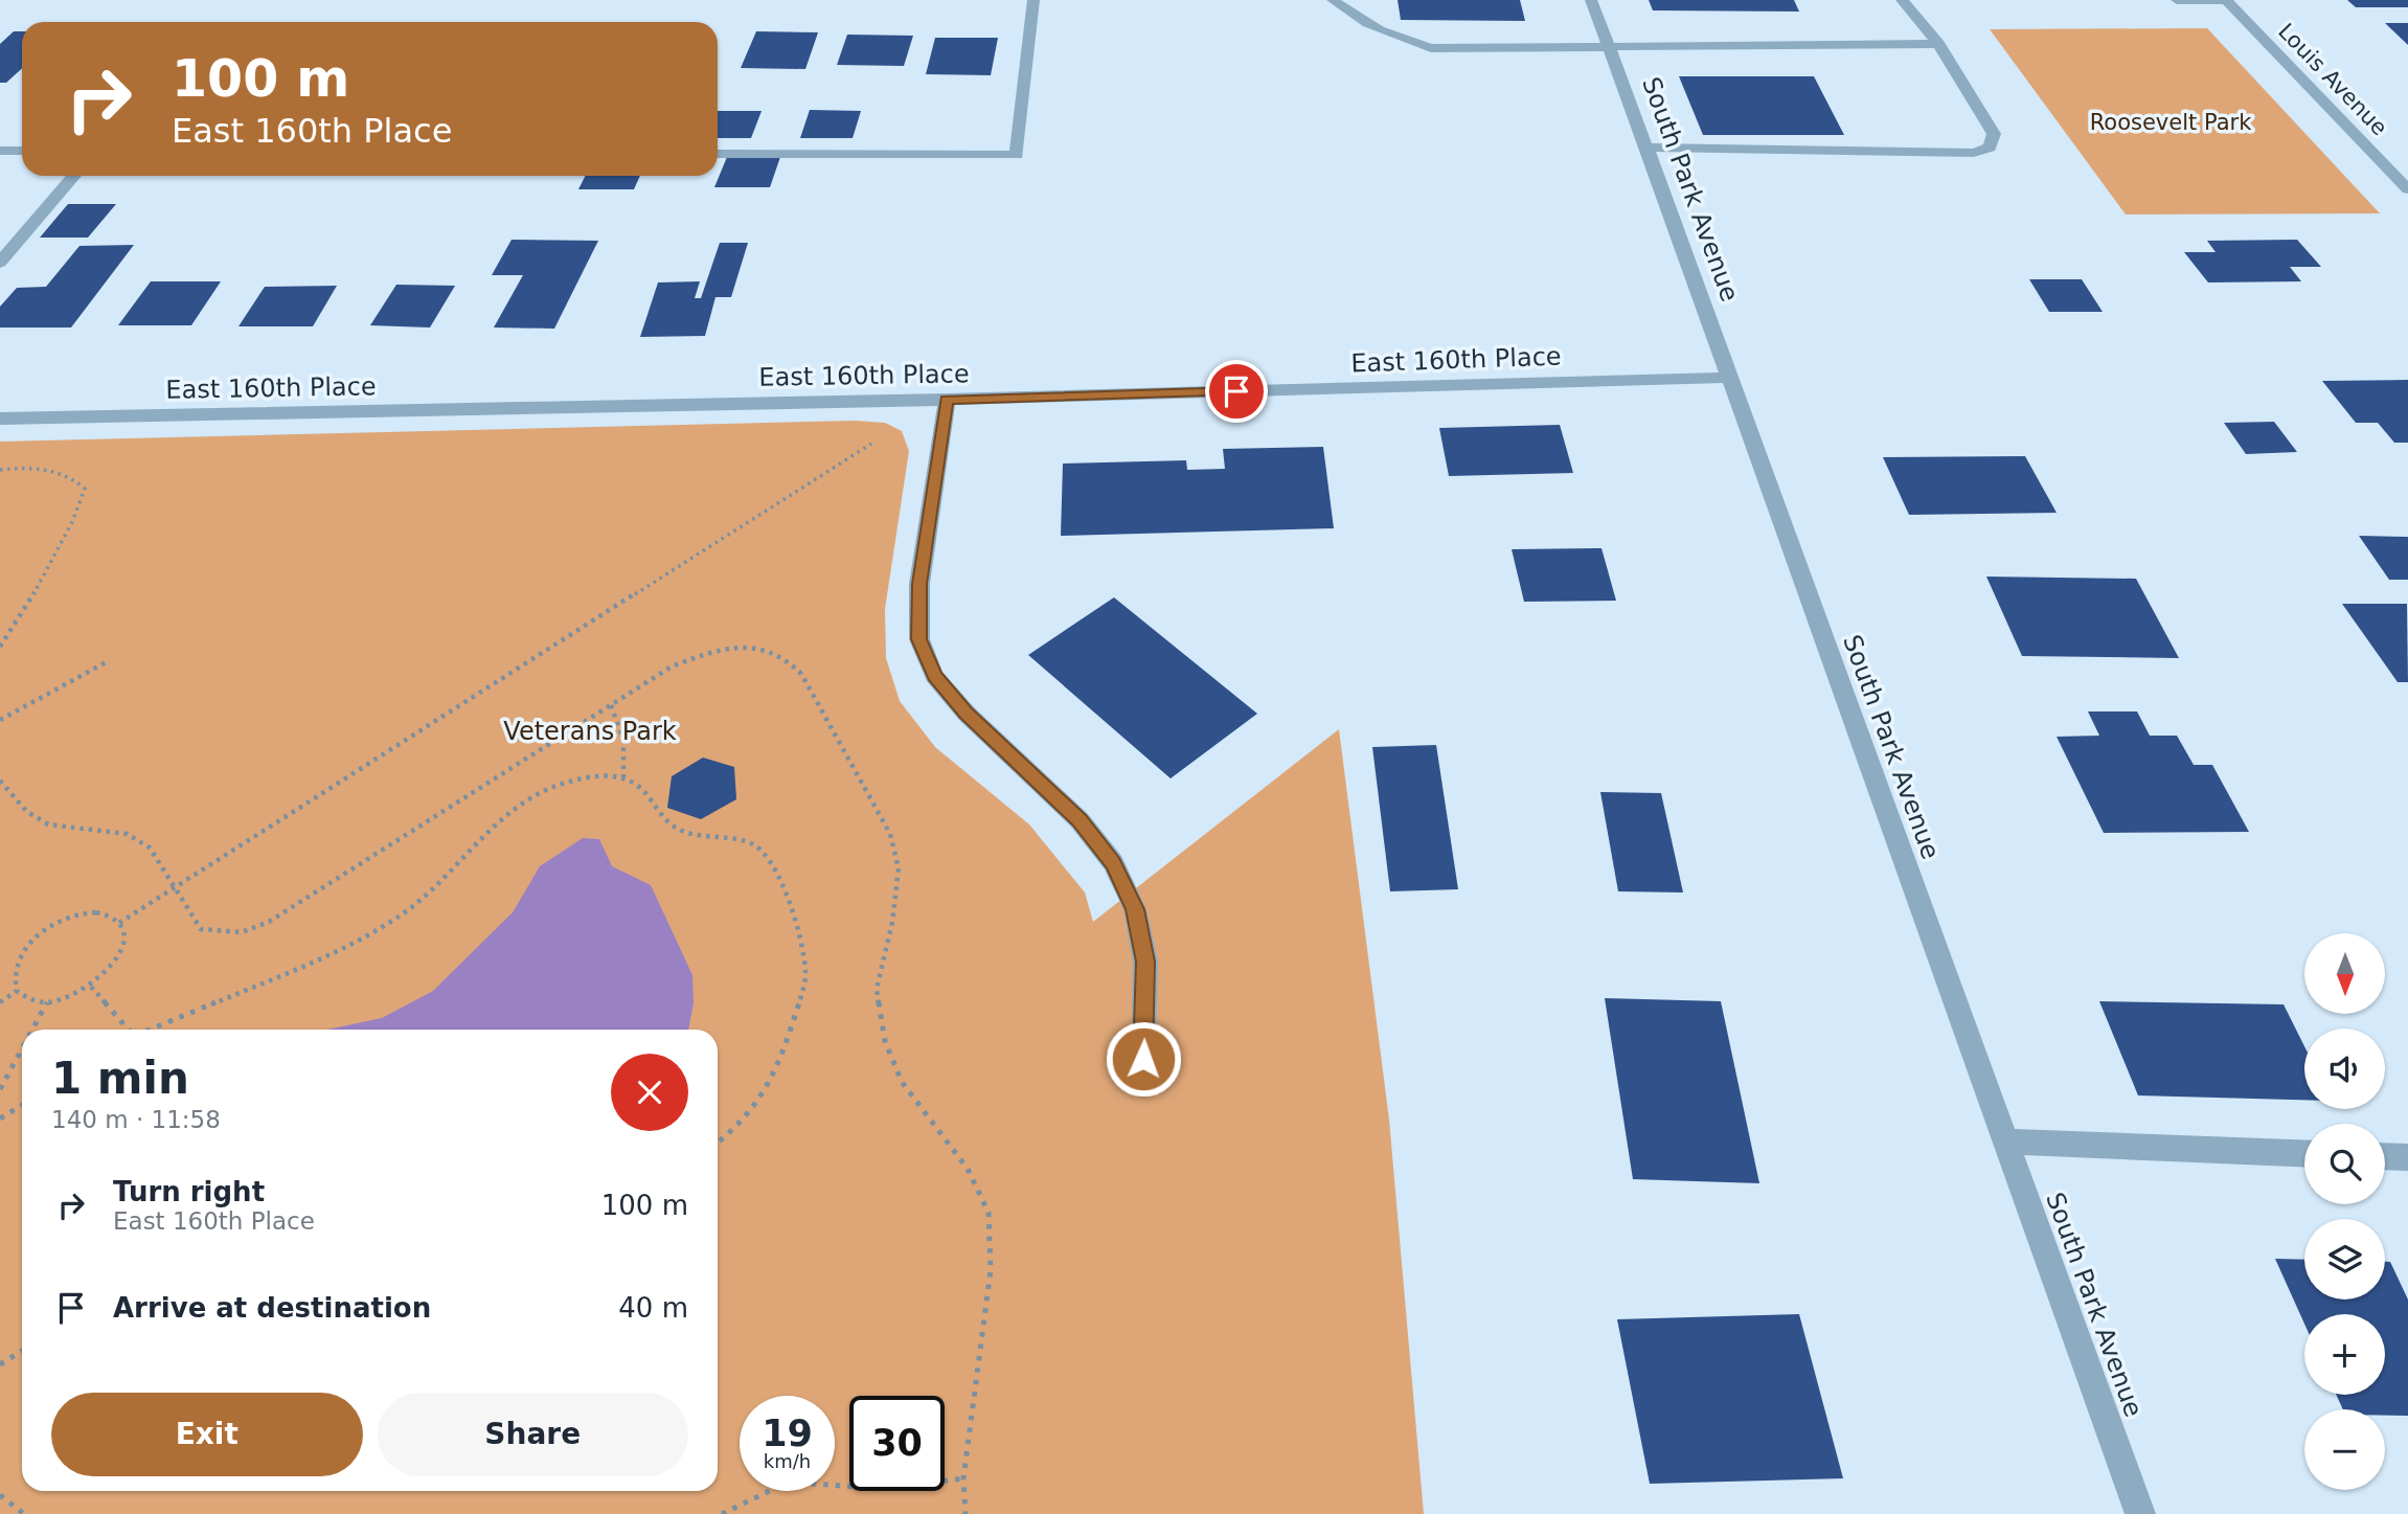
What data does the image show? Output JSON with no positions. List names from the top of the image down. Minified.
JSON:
{"streets":{"street":["Louis Avenue","South Park Avenue","East 160th Place"]},"crossings":[["South Park Avenue","East 160th Place"]],"parks":["Roosevelt Park","Veterans Park"],"north":"bottom","page":{"turn":["100 m","East 160th Place"],"map_buttons":["+","−"],"heading":["1 min","140 m · 11:58"],"list":[{"name":"Turn right","note":"East 160th Place","value":"100 m"},{"name":"Arrive at destination","value":"40 m"}],"buttons":["Exit","Share"],"speed":"19 km/h","limit":"30"}}
